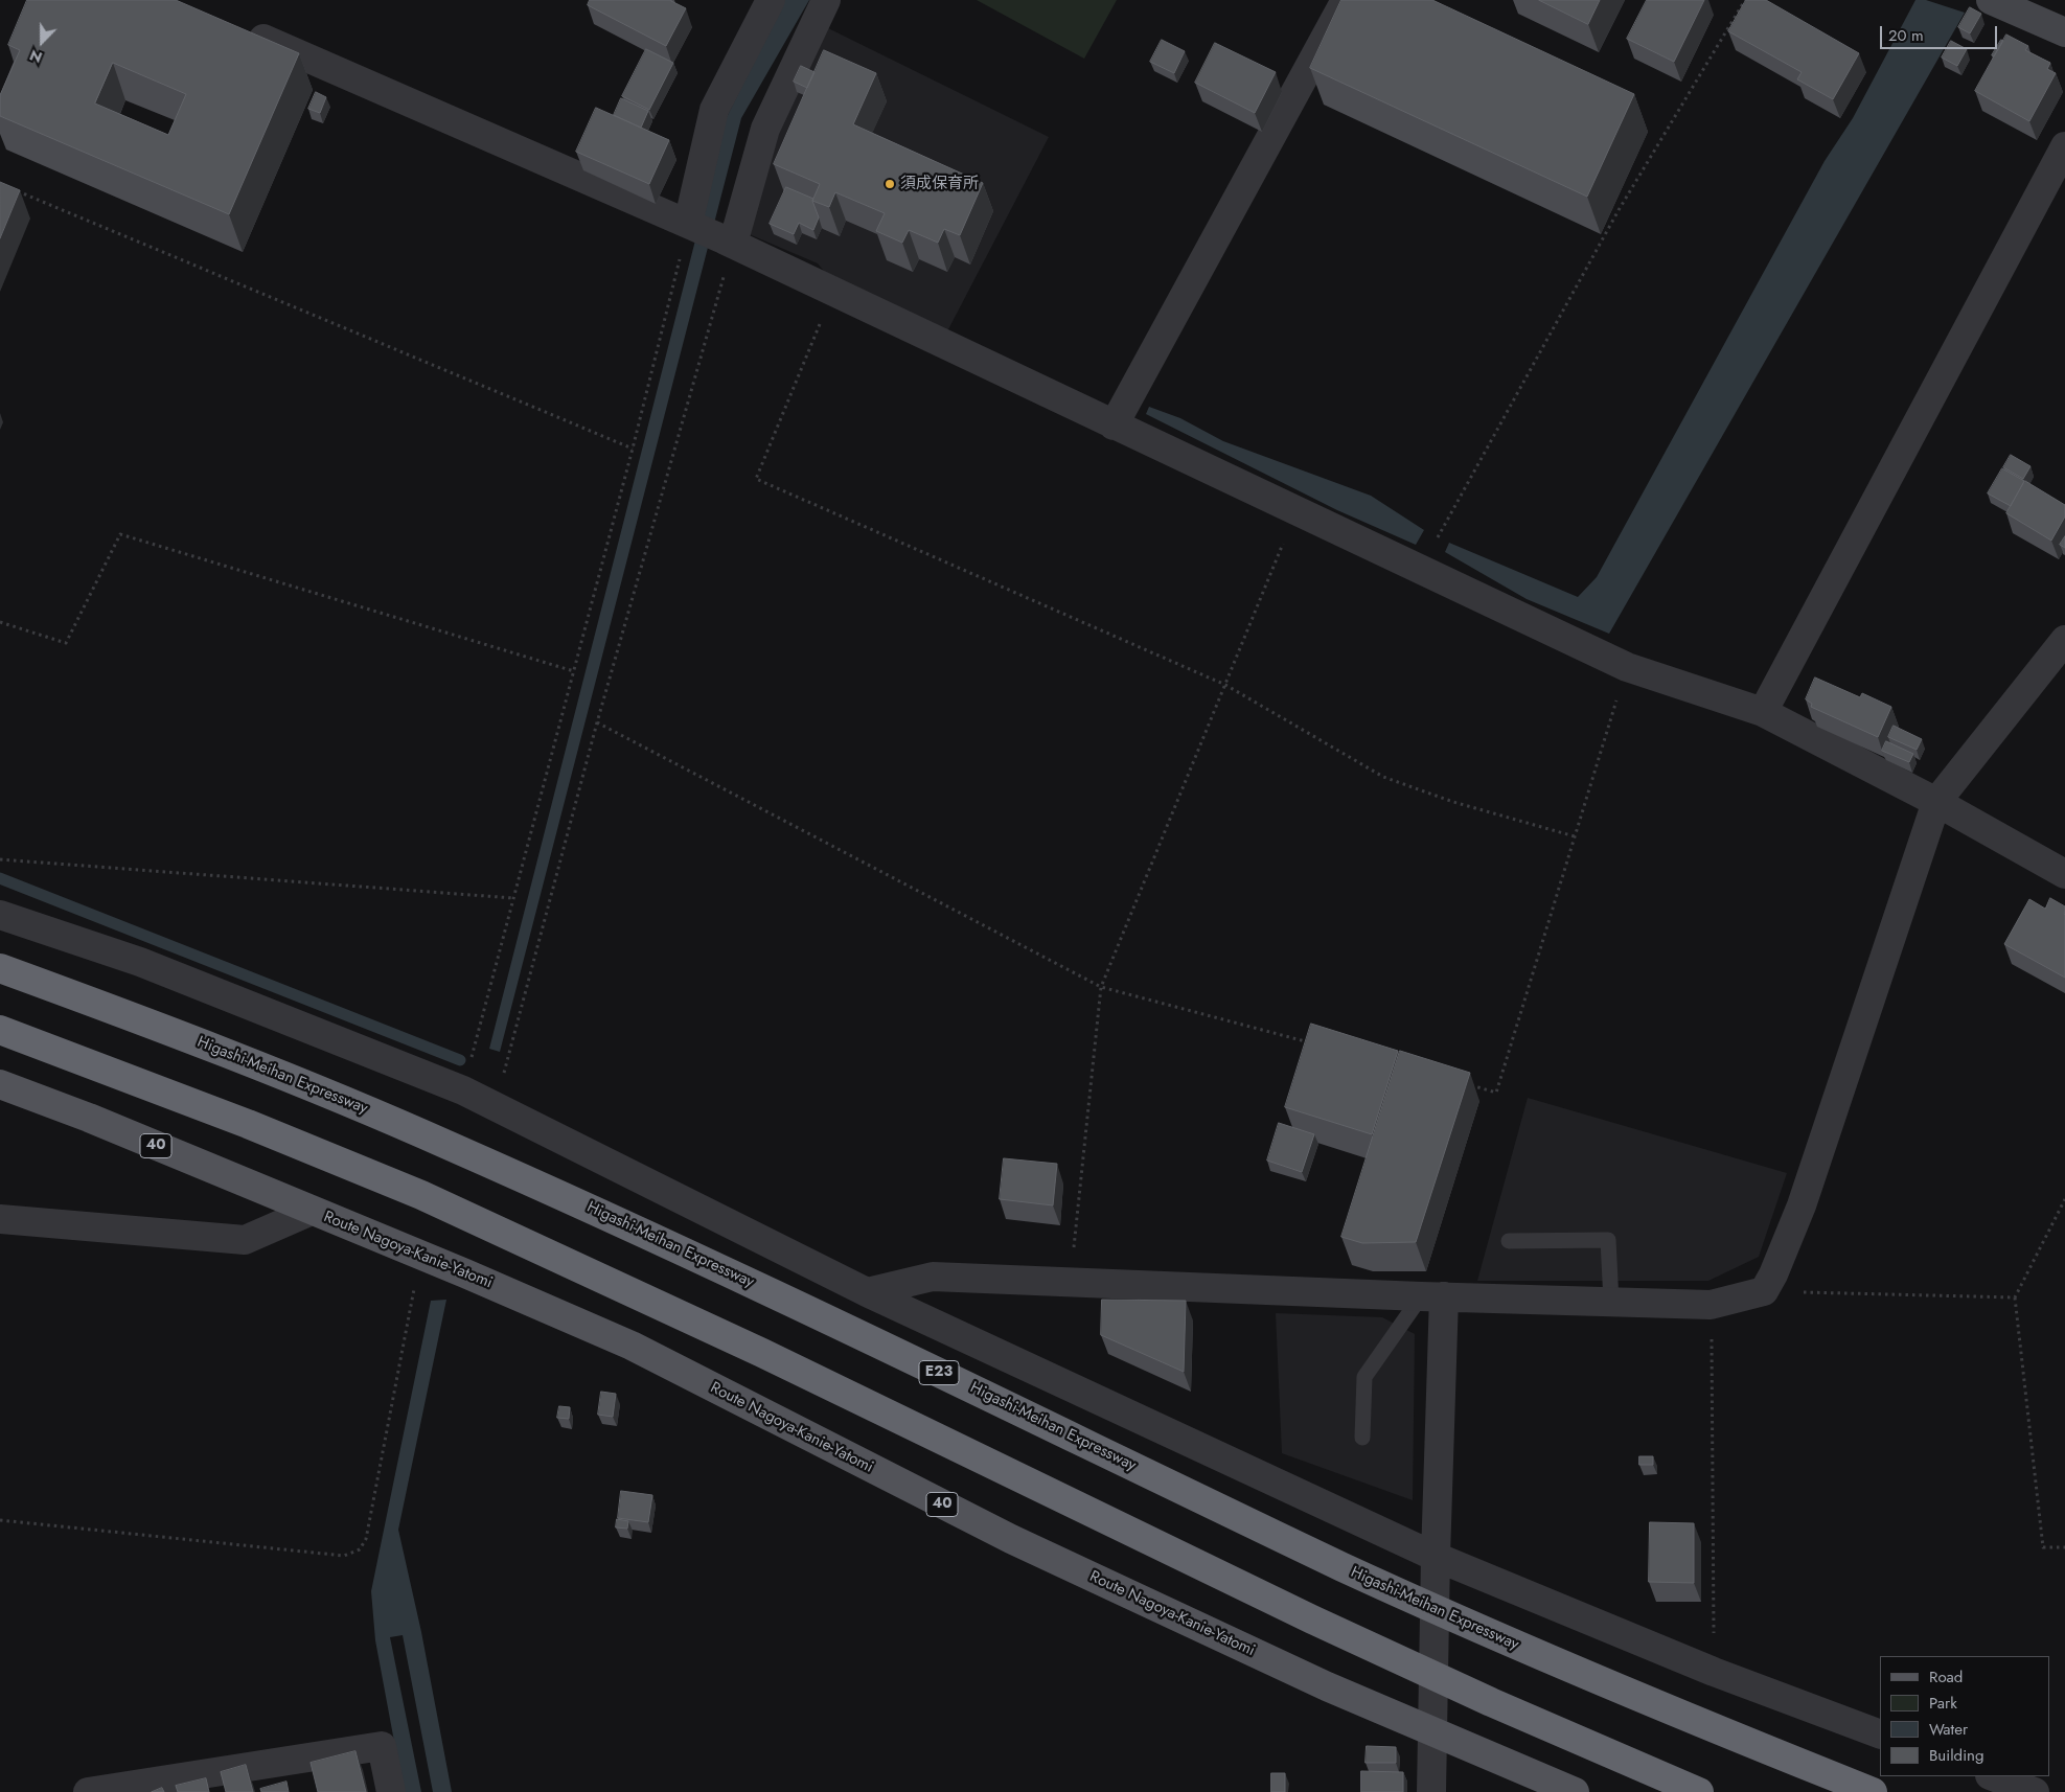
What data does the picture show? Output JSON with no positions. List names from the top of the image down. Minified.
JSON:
{"streets":{"highway":["Higashi-Meihan Expressway","E23"],"main road":["40","Route Nagoya-Kanie-Yatomi"]},"places":["須成保育所"],"legend":["Road","Park","Water","Building"],"scale_bar":"20 m","north":"bottom"}
